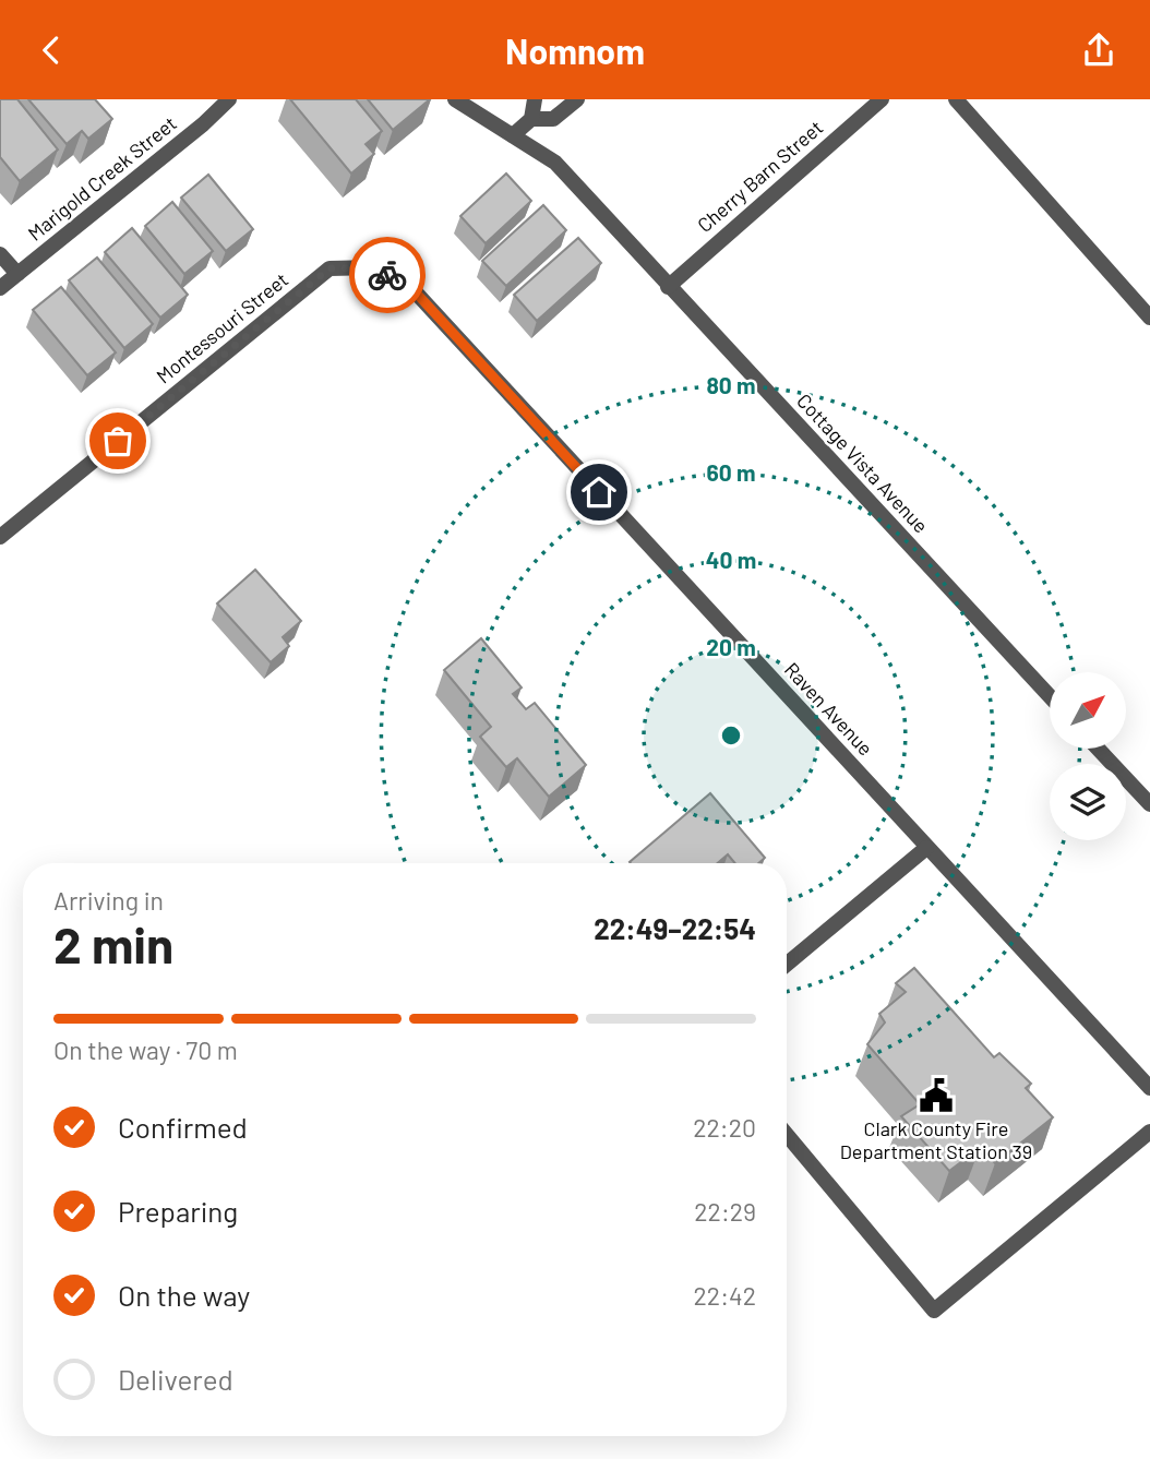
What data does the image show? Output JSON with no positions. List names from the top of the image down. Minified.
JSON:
{"streets":{"street":["Cherry Barn Street","Marigold Creek Street","Montessouri Street","Cottage Vista Avenue","Raven Avenue"]},"crossings":[["Cherry Barn Street","Cottage Vista Avenue"],["Montessouri Street","Raven Avenue"]],"places":{"public building":["Clark County Fire Department Station 39"]},"north":"top right","page":{"header":"Nomnom","heading":["2 min","Arriving in","22:49–22:54"],"bar":"On the way · 70 m","list":[["Confirmed","22:20"],["Preparing","22:29"],["On the way","22:42"],"Delivered"]},"rings":["80 m","60 m","40 m","20 m"]}
